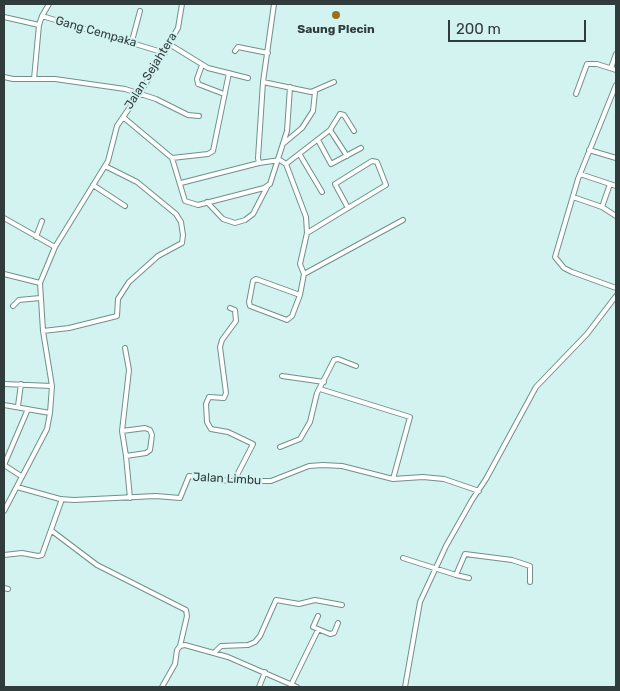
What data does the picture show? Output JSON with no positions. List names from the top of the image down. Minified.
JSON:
{"streets":{"street":["Gang Cempaka","Jalan Sejahtera","Jalan Limbu"]},"crossings":[["Gang Cempaka","Jalan Sejahtera"]],"places":["Saung Plecin"],"scale_bar":"200 m"}
